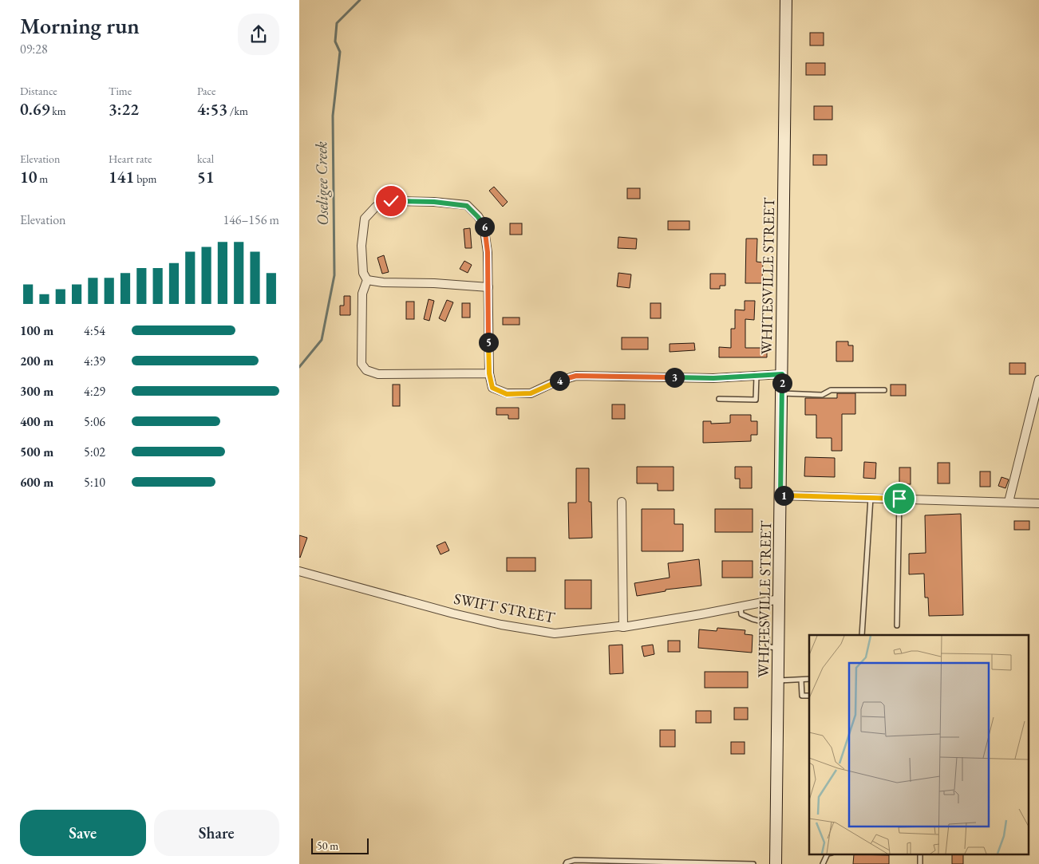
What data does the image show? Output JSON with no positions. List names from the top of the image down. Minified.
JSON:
{"streets":{"main road":["WHITESVILLE STREET"],"street":["SWIFT STREET"]},"crossings":[["WHITESVILLE STREET","SWIFT STREET"]],"water":["Oseligee Creek"],"scale_bar":"50 m","page":{"heading":["Morning run","09:28"],"stats":[["Distance","0.69 km"],["Time","3:22"],["Pace","4:53 /km"],["Elevation","10 m"],["Heart rate","141 bpm"],["kcal","51"]],"chart":["Elevation","146–156 m"],"pins":["6","5","3","4","2","1"],"list":[{"name":"100 m","note":"4:54"},{"name":"200 m","note":"4:39"},{"name":"300 m","note":"4:29"},{"name":"400 m","note":"5:06"},{"name":"500 m","note":"5:02"},{"name":"600 m","note":"5:10"}],"buttons":["Save","Share"],"scale":"50 m"}}
